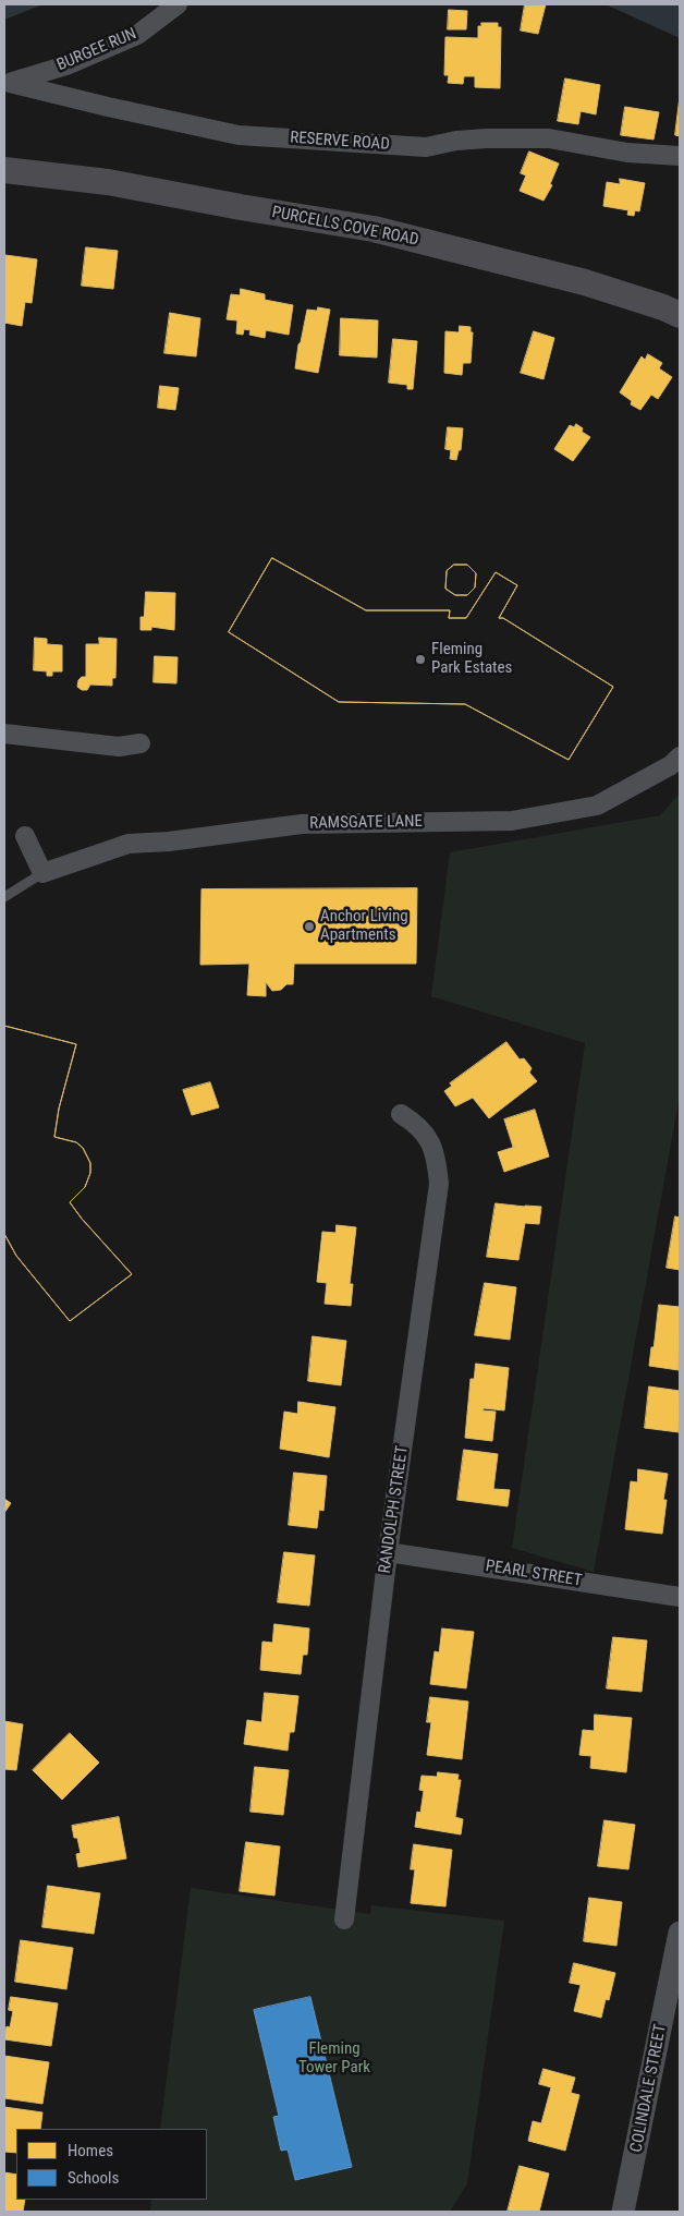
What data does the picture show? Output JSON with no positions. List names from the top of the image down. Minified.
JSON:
{"streets":{"main road":["PURCELLS COVE ROAD"],"street":["BURGEE RUN","RESERVE ROAD","RAMSGATE LANE","RANDOLPH STREET","PEARL STREET","COLINDALE STREET"]},"crossings":[["BURGEE RUN","RESERVE ROAD"],["RANDOLPH STREET","PEARL STREET"]],"parks":["Fleming Tower Park"],"places":["Fleming Park Estates","Anchor Living Apartments"],"legend":["Homes","Schools"]}
